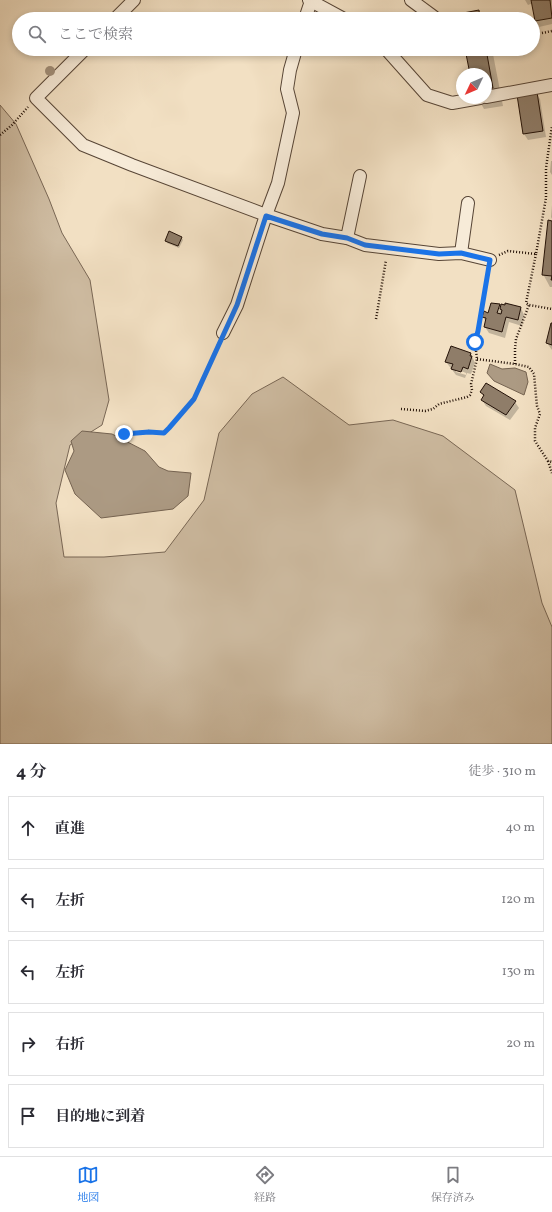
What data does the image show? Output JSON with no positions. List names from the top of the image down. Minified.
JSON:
{"north":"bottom left","page":{"search":"ここで検索","heading":["4 分","徒歩 · 310 m"],"list":[["直進","40 m"],["左折","120 m"],["左折","130 m"],["右折","20 m"],"目的地に到着"],"nav":["地図","経路","保存済み"]}}
